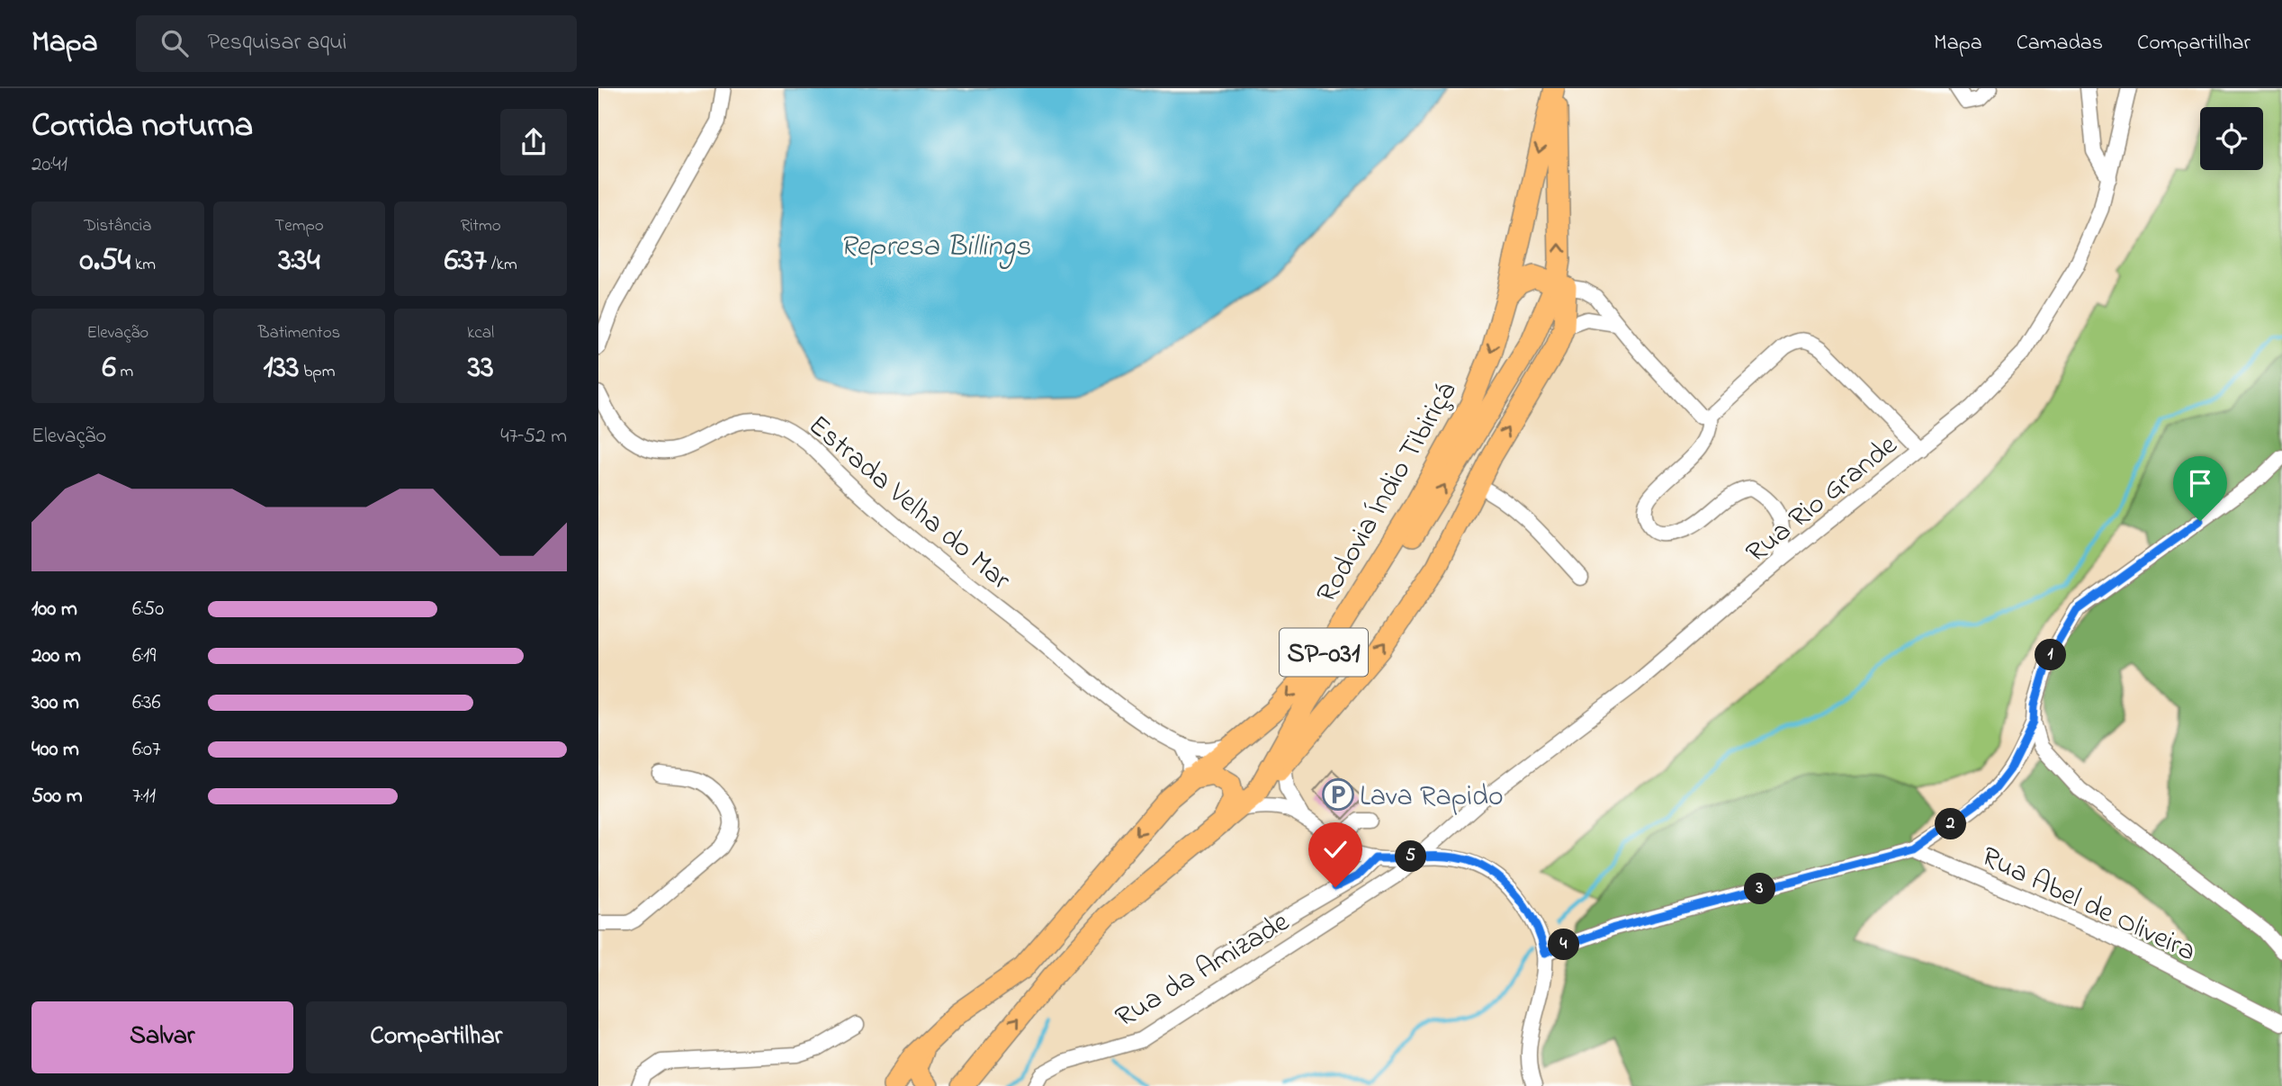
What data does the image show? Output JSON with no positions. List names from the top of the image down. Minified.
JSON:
{"streets":{"highway":["Rodovia Índio Tibiriçá","SP-031"],"street":["Rua Rio Grande","Estrada Velha do Mar","Rua Abel de Oliveira","Rua da Amizade"]},"crossings":[["Rua Rio Grande","Rua da Amizade"]],"water":["Represa Billings"],"places":{"parking":["Lava Rapido"]},"page":{"header":"Mapa","search":"Pesquisar aqui","nav":["Mapa","Camadas","Compartilhar"],"heading":["Corrida noturna","20:41"],"stats":[["Distância","0.54 km"],["Tempo","3:34"],["Ritmo","6:37 /km"],["Elevação","6 m"],["Batimentos","133 bpm"],["kcal","33"]],"chart":["Elevação","47–52 m"],"list":[{"name":"100 m","note":"6:50"},{"name":"200 m","note":"6:19"},{"name":"300 m","note":"6:36"},{"name":"400 m","note":"6:07"},{"name":"500 m","note":"7:11"}],"pins":["1","2","5","3","4"],"buttons":["Salvar","Compartilhar"]}}
